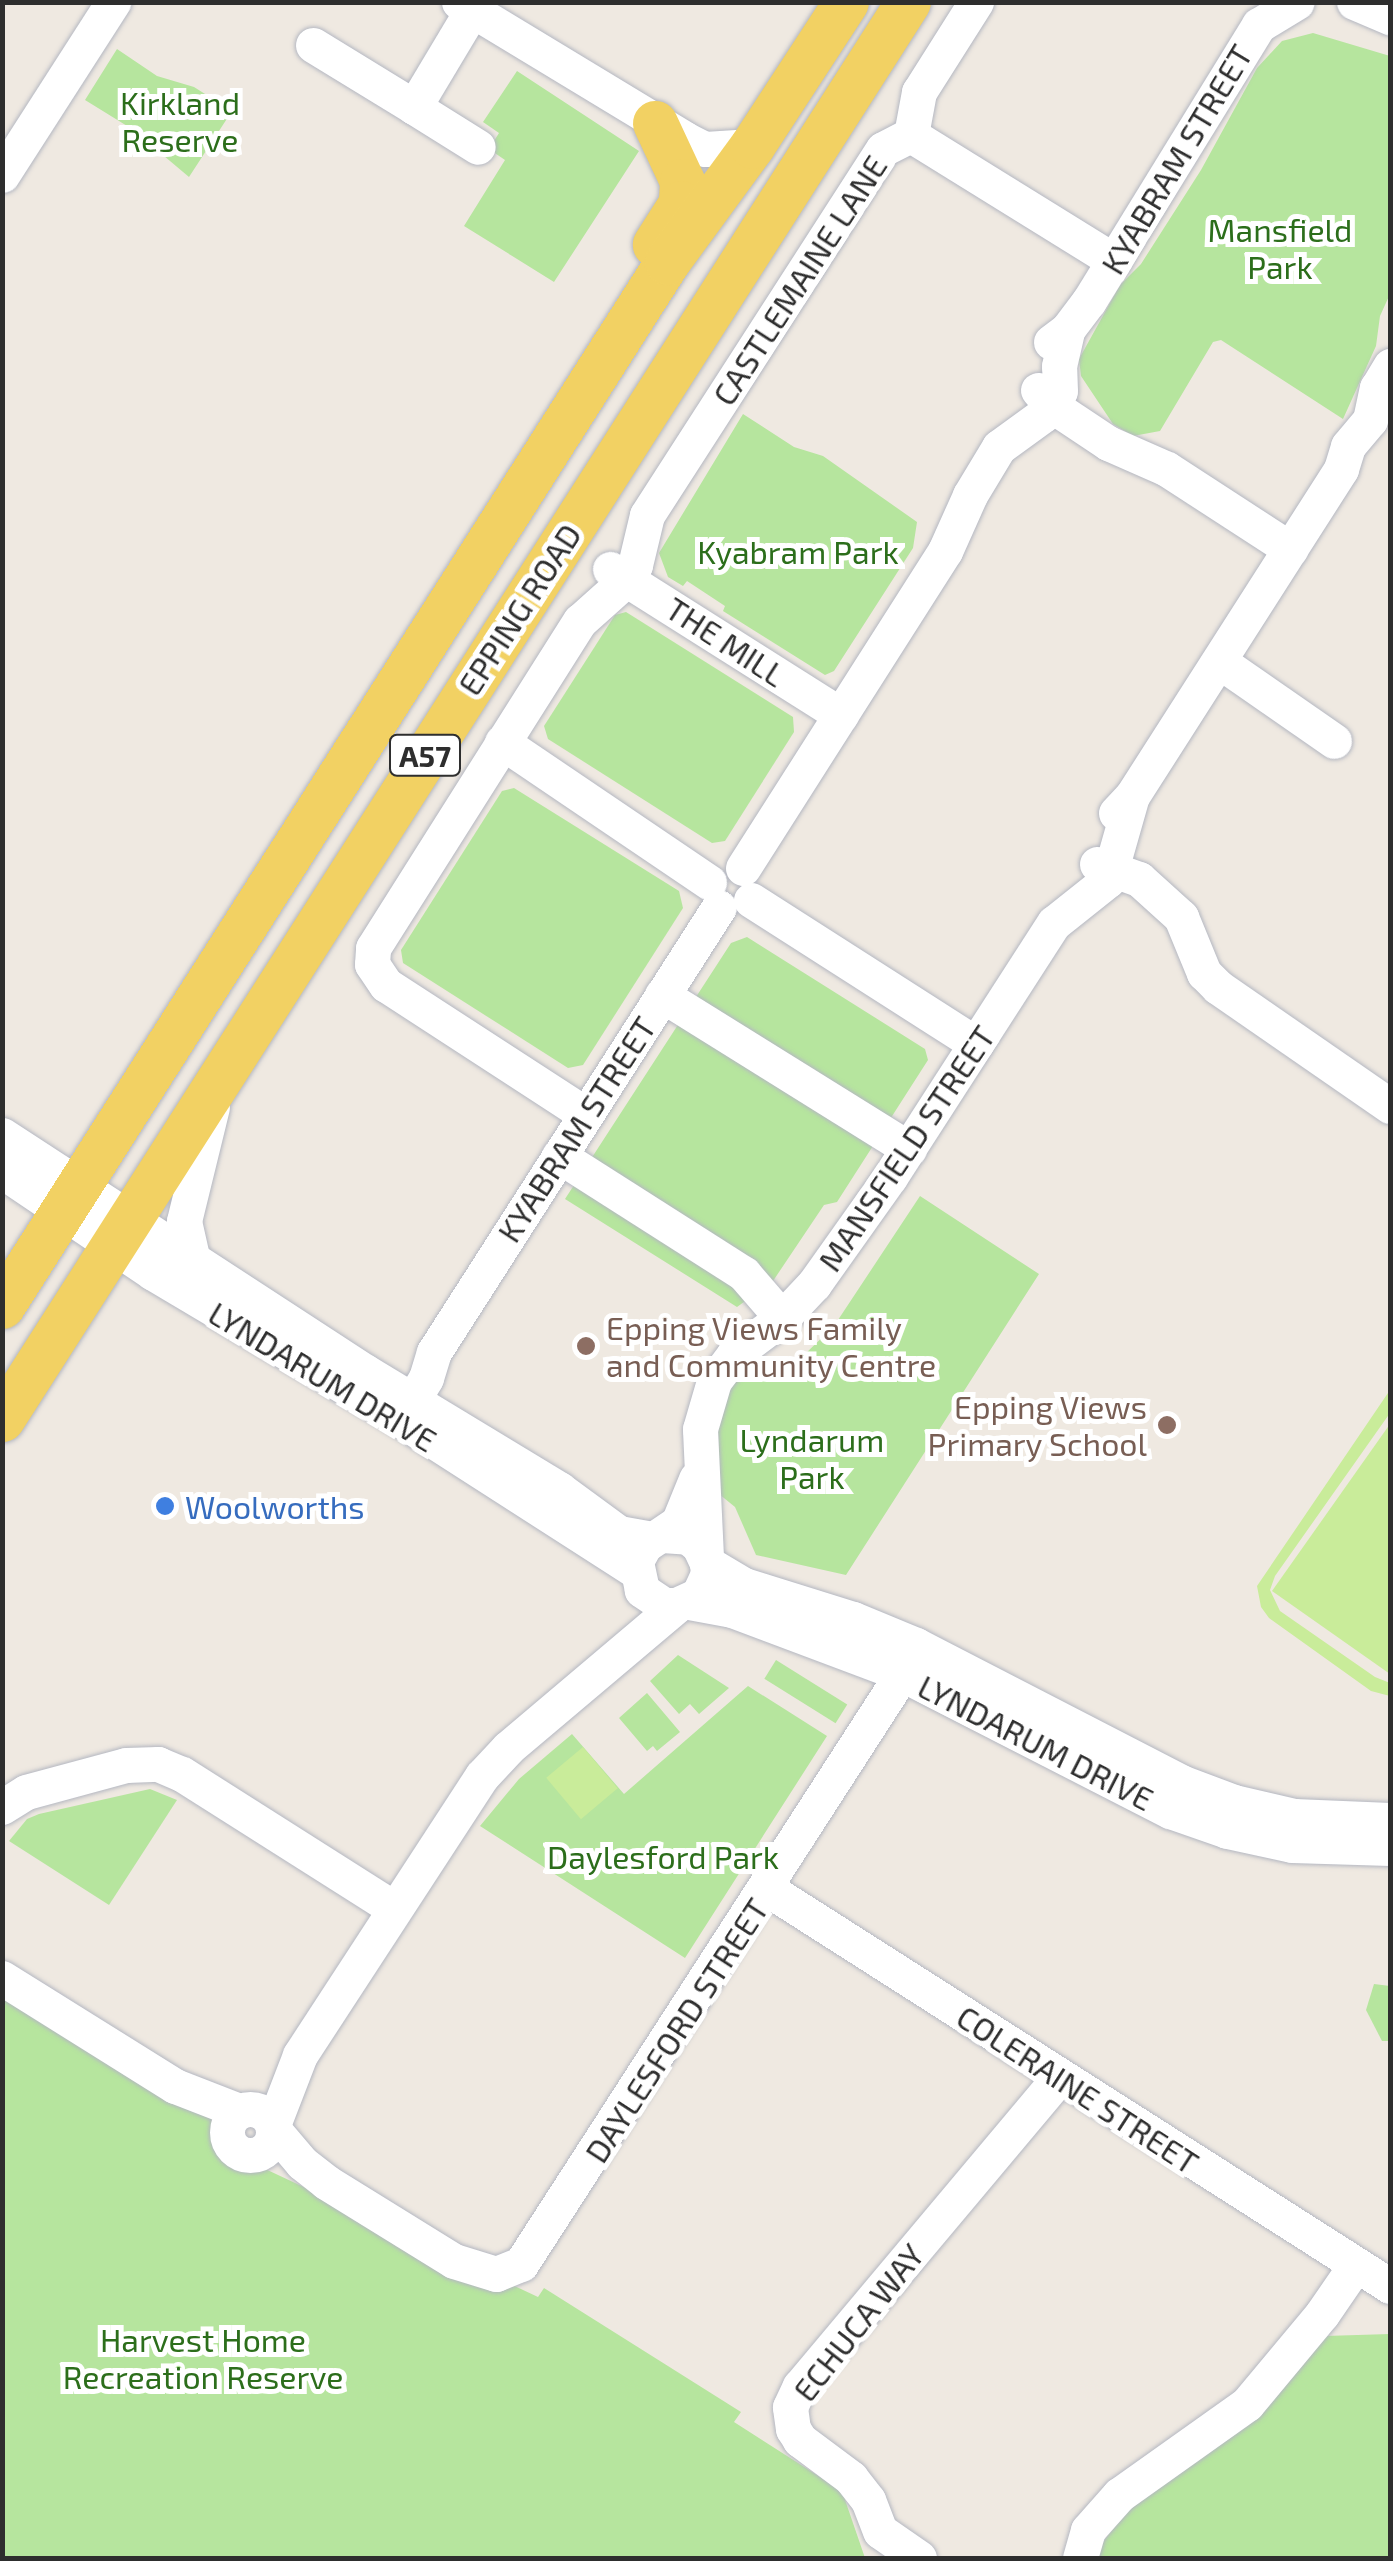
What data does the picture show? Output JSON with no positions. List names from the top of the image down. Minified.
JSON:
{"streets":{"main road":["EPPING ROAD","A57"],"street":["KYABRAM STREET","CASTLEMAINE LANE","THE MILL","MANSFIELD STREET","LYNDARUM DRIVE","DAYLESFORD STREET","COLERAINE STREET","ECHUCA WAY"]},"crossings":[["KYABRAM STREET","CASTLEMAINE LANE"],["KYABRAM STREET","THE MILL"],["KYABRAM STREET","LYNDARUM DRIVE"],["CASTLEMAINE LANE","THE MILL"],["EPPING ROAD","LYNDARUM DRIVE"],["MANSFIELD STREET","LYNDARUM DRIVE"],["LYNDARUM DRIVE","DAYLESFORD STREET"],["DAYLESFORD STREET","COLERAINE STREET"],["COLERAINE STREET","ECHUCA WAY"]],"parks":["Kirkland Reserve","Mansfield Park","Kyabram Park","Lyndarum Park","Daylesford Park","Harvest Home Recreation Reserve"],"places":["Epping Views Family and Community Centre","Epping Views Primary School","Woolworths"]}
